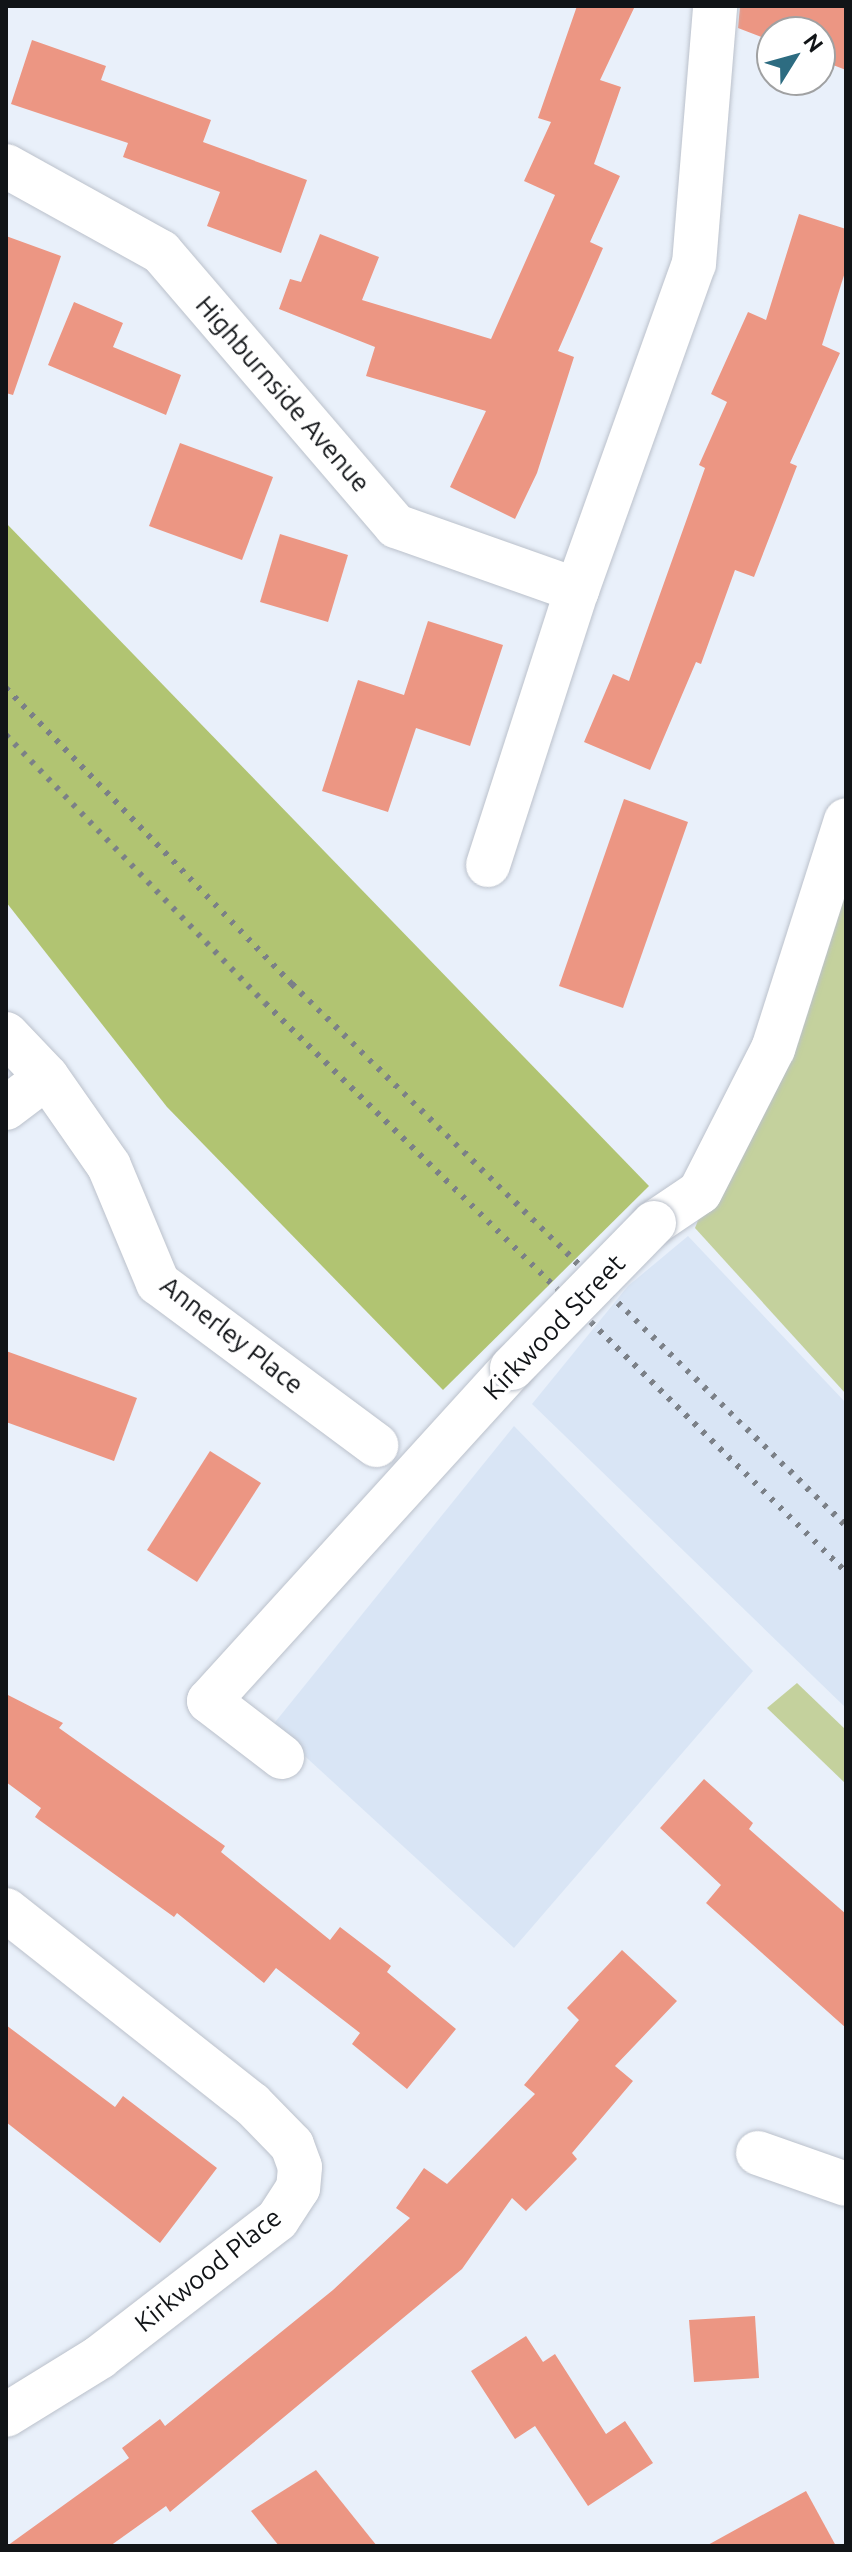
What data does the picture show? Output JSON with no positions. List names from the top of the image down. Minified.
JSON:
{"streets":{"street":["Highburnside Avenue","Kirkwood Street","Annerley Place","Kirkwood Place"]},"north":"top right"}
